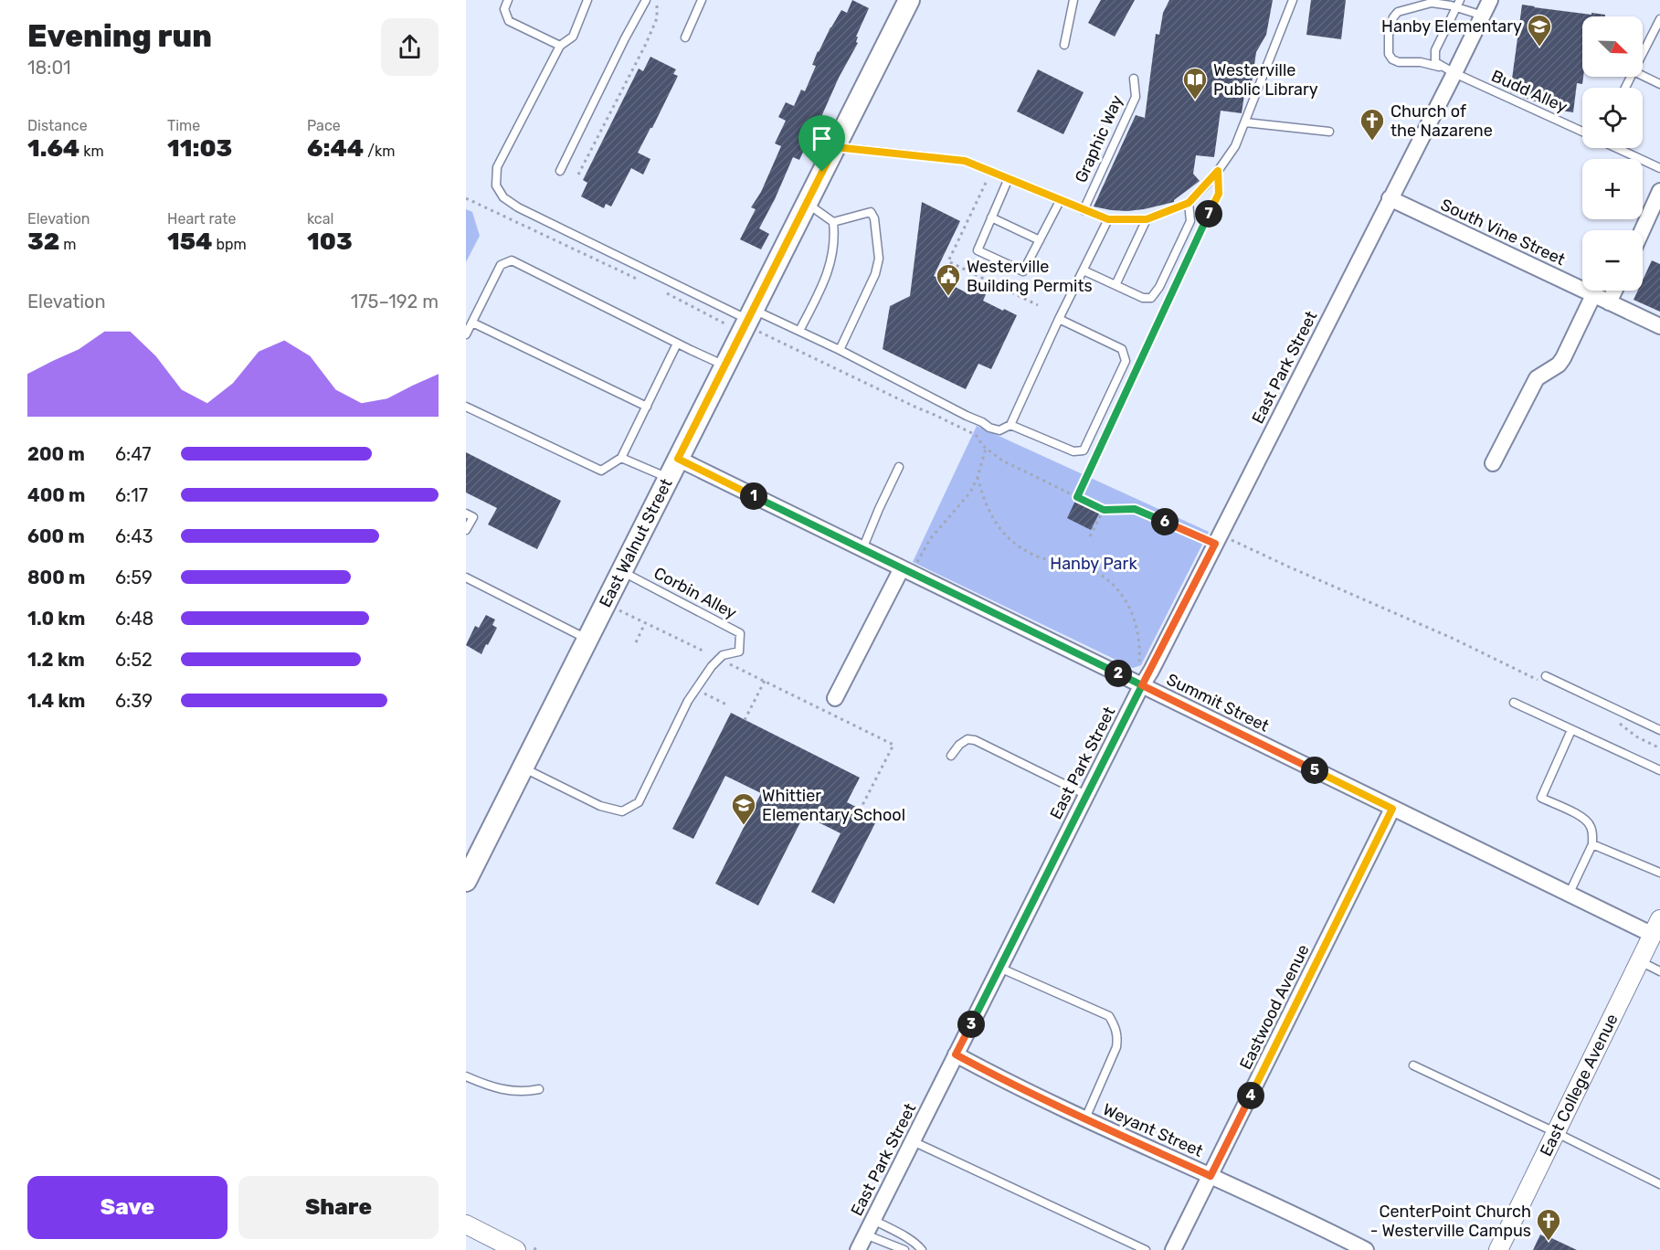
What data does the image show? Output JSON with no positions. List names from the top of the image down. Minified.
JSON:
{"streets":{"main road":["East Walnut Street"],"street":["South Vine Street","East Park Street","Summit Street","Eastwood Avenue","East College Avenue","Weyant Street"],"lane":["Budd Alley","Graphic Way","Corbin Alley"]},"crossings":[["Budd Alley","East Park Street"],["South Vine Street","East Park Street"],["East Park Street","Summit Street"],["East Park Street","Weyant Street"],["East Walnut Street","Corbin Alley"],["East Walnut Street","Summit Street"],["Summit Street","Eastwood Avenue"],["Summit Street","East College Avenue"],["Eastwood Avenue","Weyant Street"]],"parks":["Hanby Park"],"places":{"school or university":["Hanby Elementary","Whittier Elementary School"],"library":["Westerville Public Library"],"church":["Church of the Nazarene","CenterPoint Church - Westerville Campus"],"public building":["Westerville Building Permits"]},"north":"bottom right","page":{"heading":["Evening run","18:01"],"map_buttons":["+","−"],"stats":[["Distance","1.64 km"],["Time","11:03"],["Pace","6:44 /km"],["Elevation","32 m"],["Heart rate","154 bpm"],["kcal","103"]],"pins":["7","1","6","2","5","3","4"],"chart":["Elevation","175–192 m"],"list":[{"name":"200 m","note":"6:47"},{"name":"400 m","note":"6:17"},{"name":"600 m","note":"6:43"},{"name":"800 m","note":"6:59"},{"name":"1.0 km","note":"6:48"},{"name":"1.2 km","note":"6:52"},{"name":"1.4 km","note":"6:39"}],"buttons":["Save","Share"]}}
